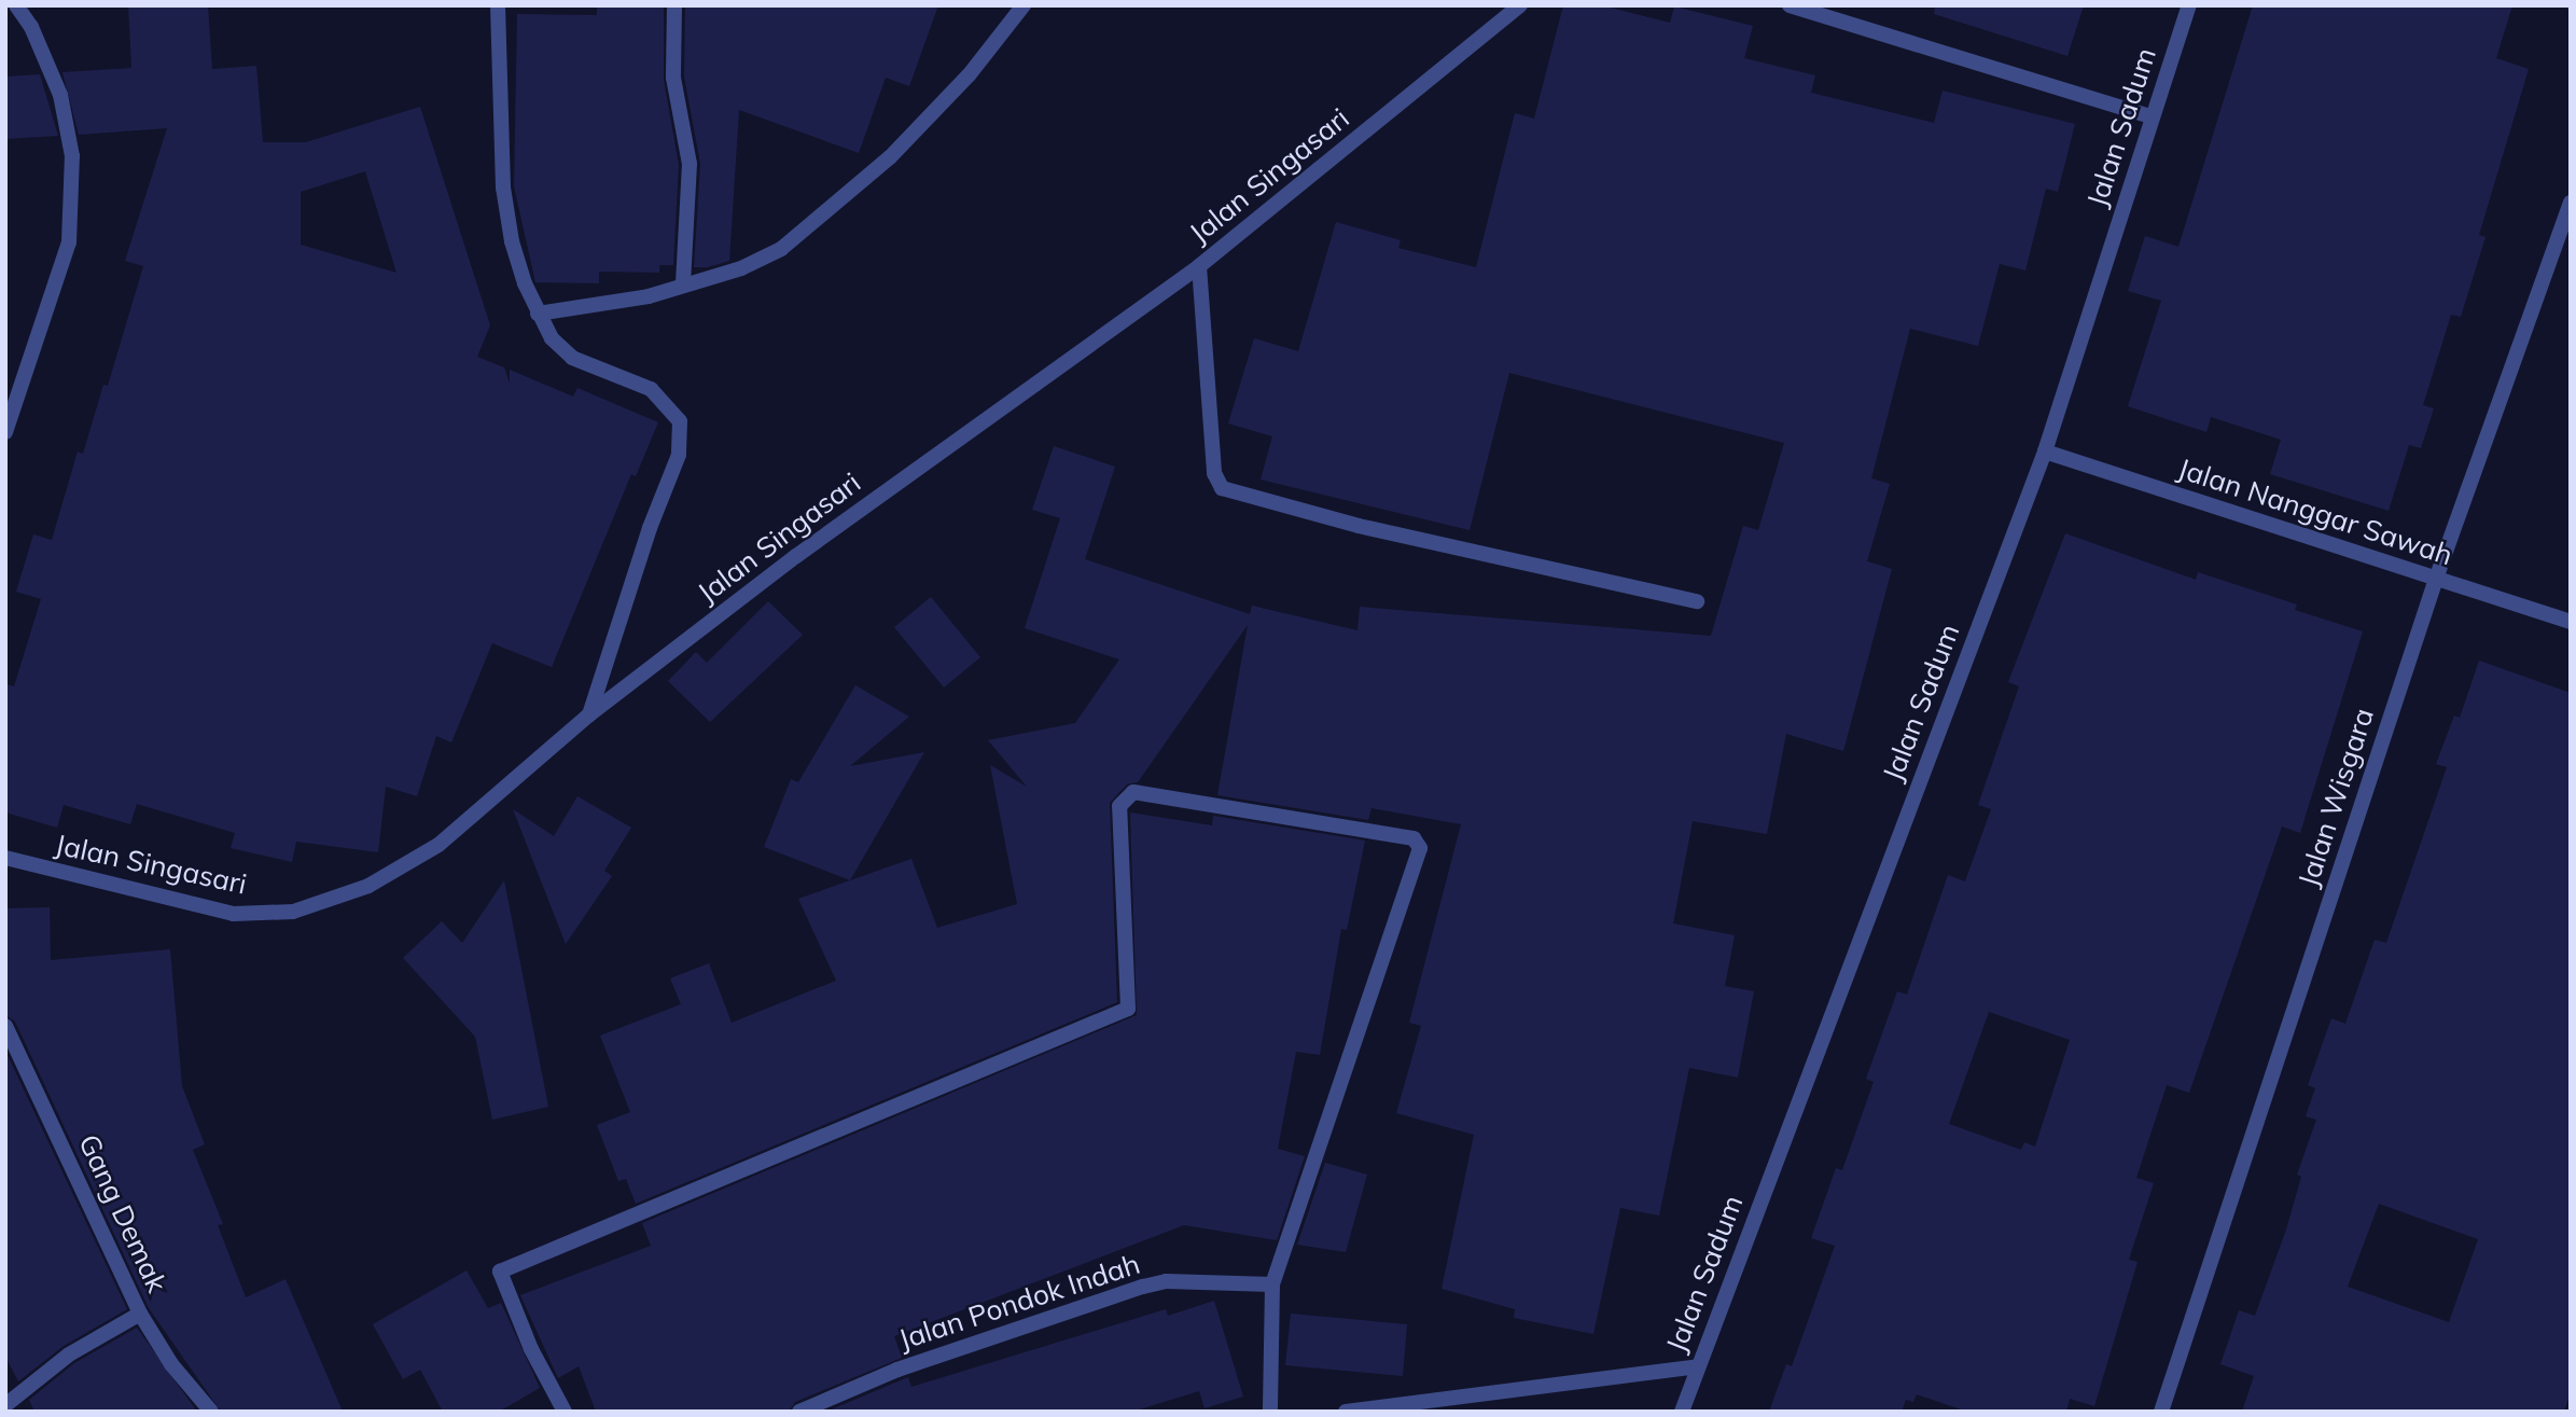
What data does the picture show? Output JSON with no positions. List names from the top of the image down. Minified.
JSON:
{"streets":{"street":["Jalan Sadum","Jalan Singasari","Jalan Nanggar Sawah","Jalan Wisgara","Gang Demak","Jalan Pondok Indah"]},"crossings":[["Jalan Sadum","Jalan Nanggar Sawah"],["Jalan Nanggar Sawah","Jalan Wisgara"]]}
